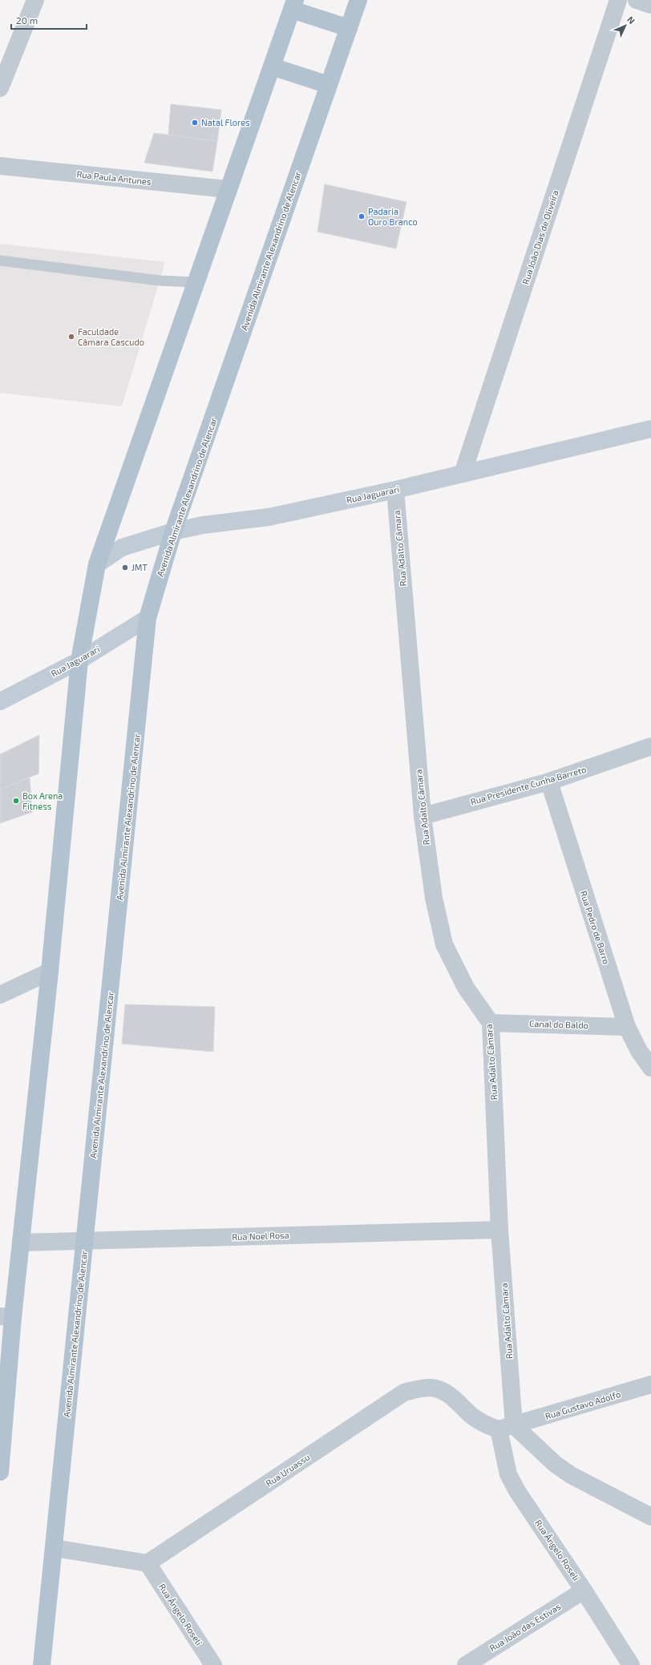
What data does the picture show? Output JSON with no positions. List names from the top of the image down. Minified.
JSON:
{"streets":{"main road":["Avenida Almirante Alexandrino de Alencar","Rua Jaguarari"],"street":["Rua Paula Antunes","Rua João Dias de Oliveira","Rua Adalto Câmara","Rua Presidente Cunha Barreto","Rua Pedro de Barro","Canal do Baldo","Rua Noel Rosa","Rua Gustavo Adolfo","Rua Uruassu","Rua Ângelo Roseli","Rua João das Estivas"]},"crossings":[["Rua João Dias de Oliveira","Rua Jaguarari"],["Avenida Almirante Alexandrino de Alencar","Rua Jaguarari"],["Avenida Almirante Alexandrino de Alencar","Rua Noel Rosa"],["Rua Jaguarari","Rua Adalto Câmara"],["Rua Adalto Câmara","Rua Presidente Cunha Barreto"],["Rua Adalto Câmara","Canal do Baldo"],["Rua Adalto Câmara","Rua Noel Rosa"],["Rua Adalto Câmara","Rua Gustavo Adolfo"],["Rua Adalto Câmara","Rua Uruassu"],["Rua Adalto Câmara","Rua Ângelo Roseli"],["Rua Presidente Cunha Barreto","Rua Pedro de Barro"],["Rua Pedro de Barro","Canal do Baldo"],["Rua Gustavo Adolfo","Rua Uruassu"],["Rua Gustavo Adolfo","Rua Ângelo Roseli"],["Rua Uruassu","Rua Ângelo Roseli"],["Rua Ângelo Roseli","Rua João das Estivas"]],"places":["Natal Flores","Padaria Ouro Branco","Faculdade Câmara Cascudo","JMT","Box Arena Fitness"],"scale_bar":"20 m","north":"top right"}
